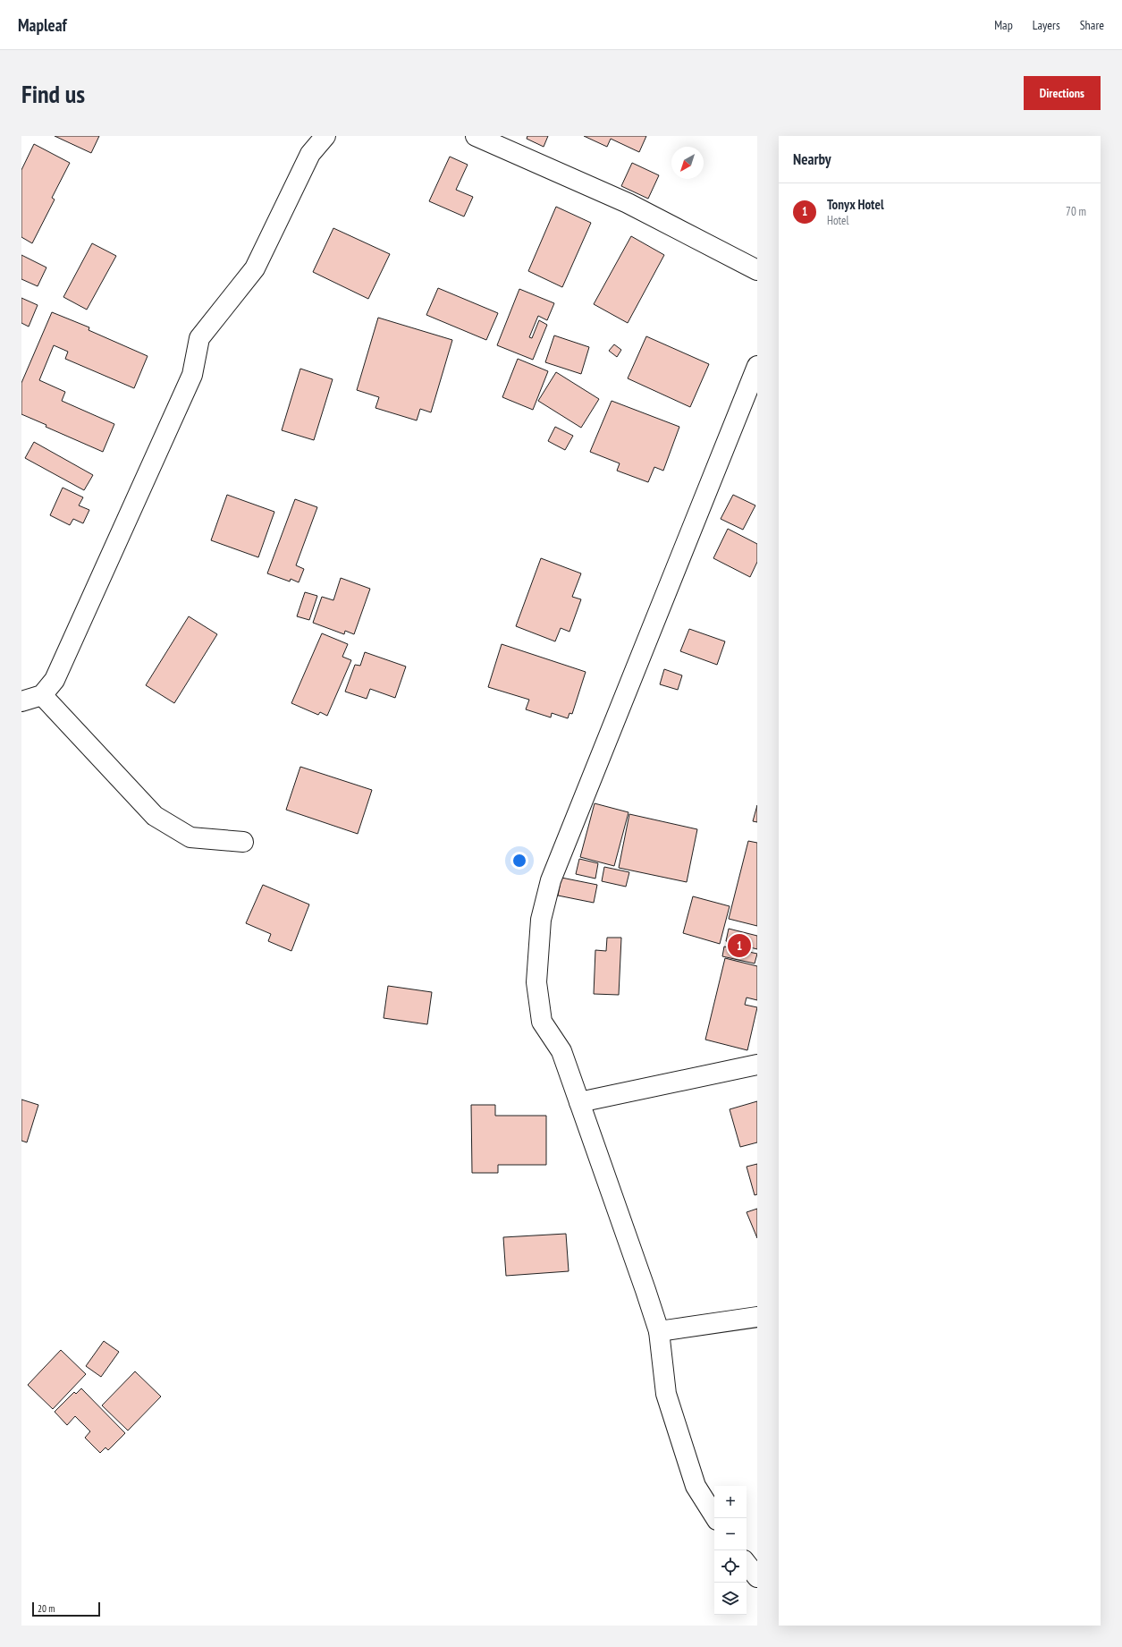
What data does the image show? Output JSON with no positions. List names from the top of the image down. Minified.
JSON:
{"scale_bar":"20 m","north":"bottom left","page":{"header":"Mapleaf","nav":["Map","Layers","Share"],"buttons":"Directions","title":"Find us","heading":"Nearby","list":[{"mark":"1","name":"Tonyx Hotel","note":"Hotel","value":"70 m"}],"pins":"1","map_buttons":["+","−"],"scale":"20 m"}}
